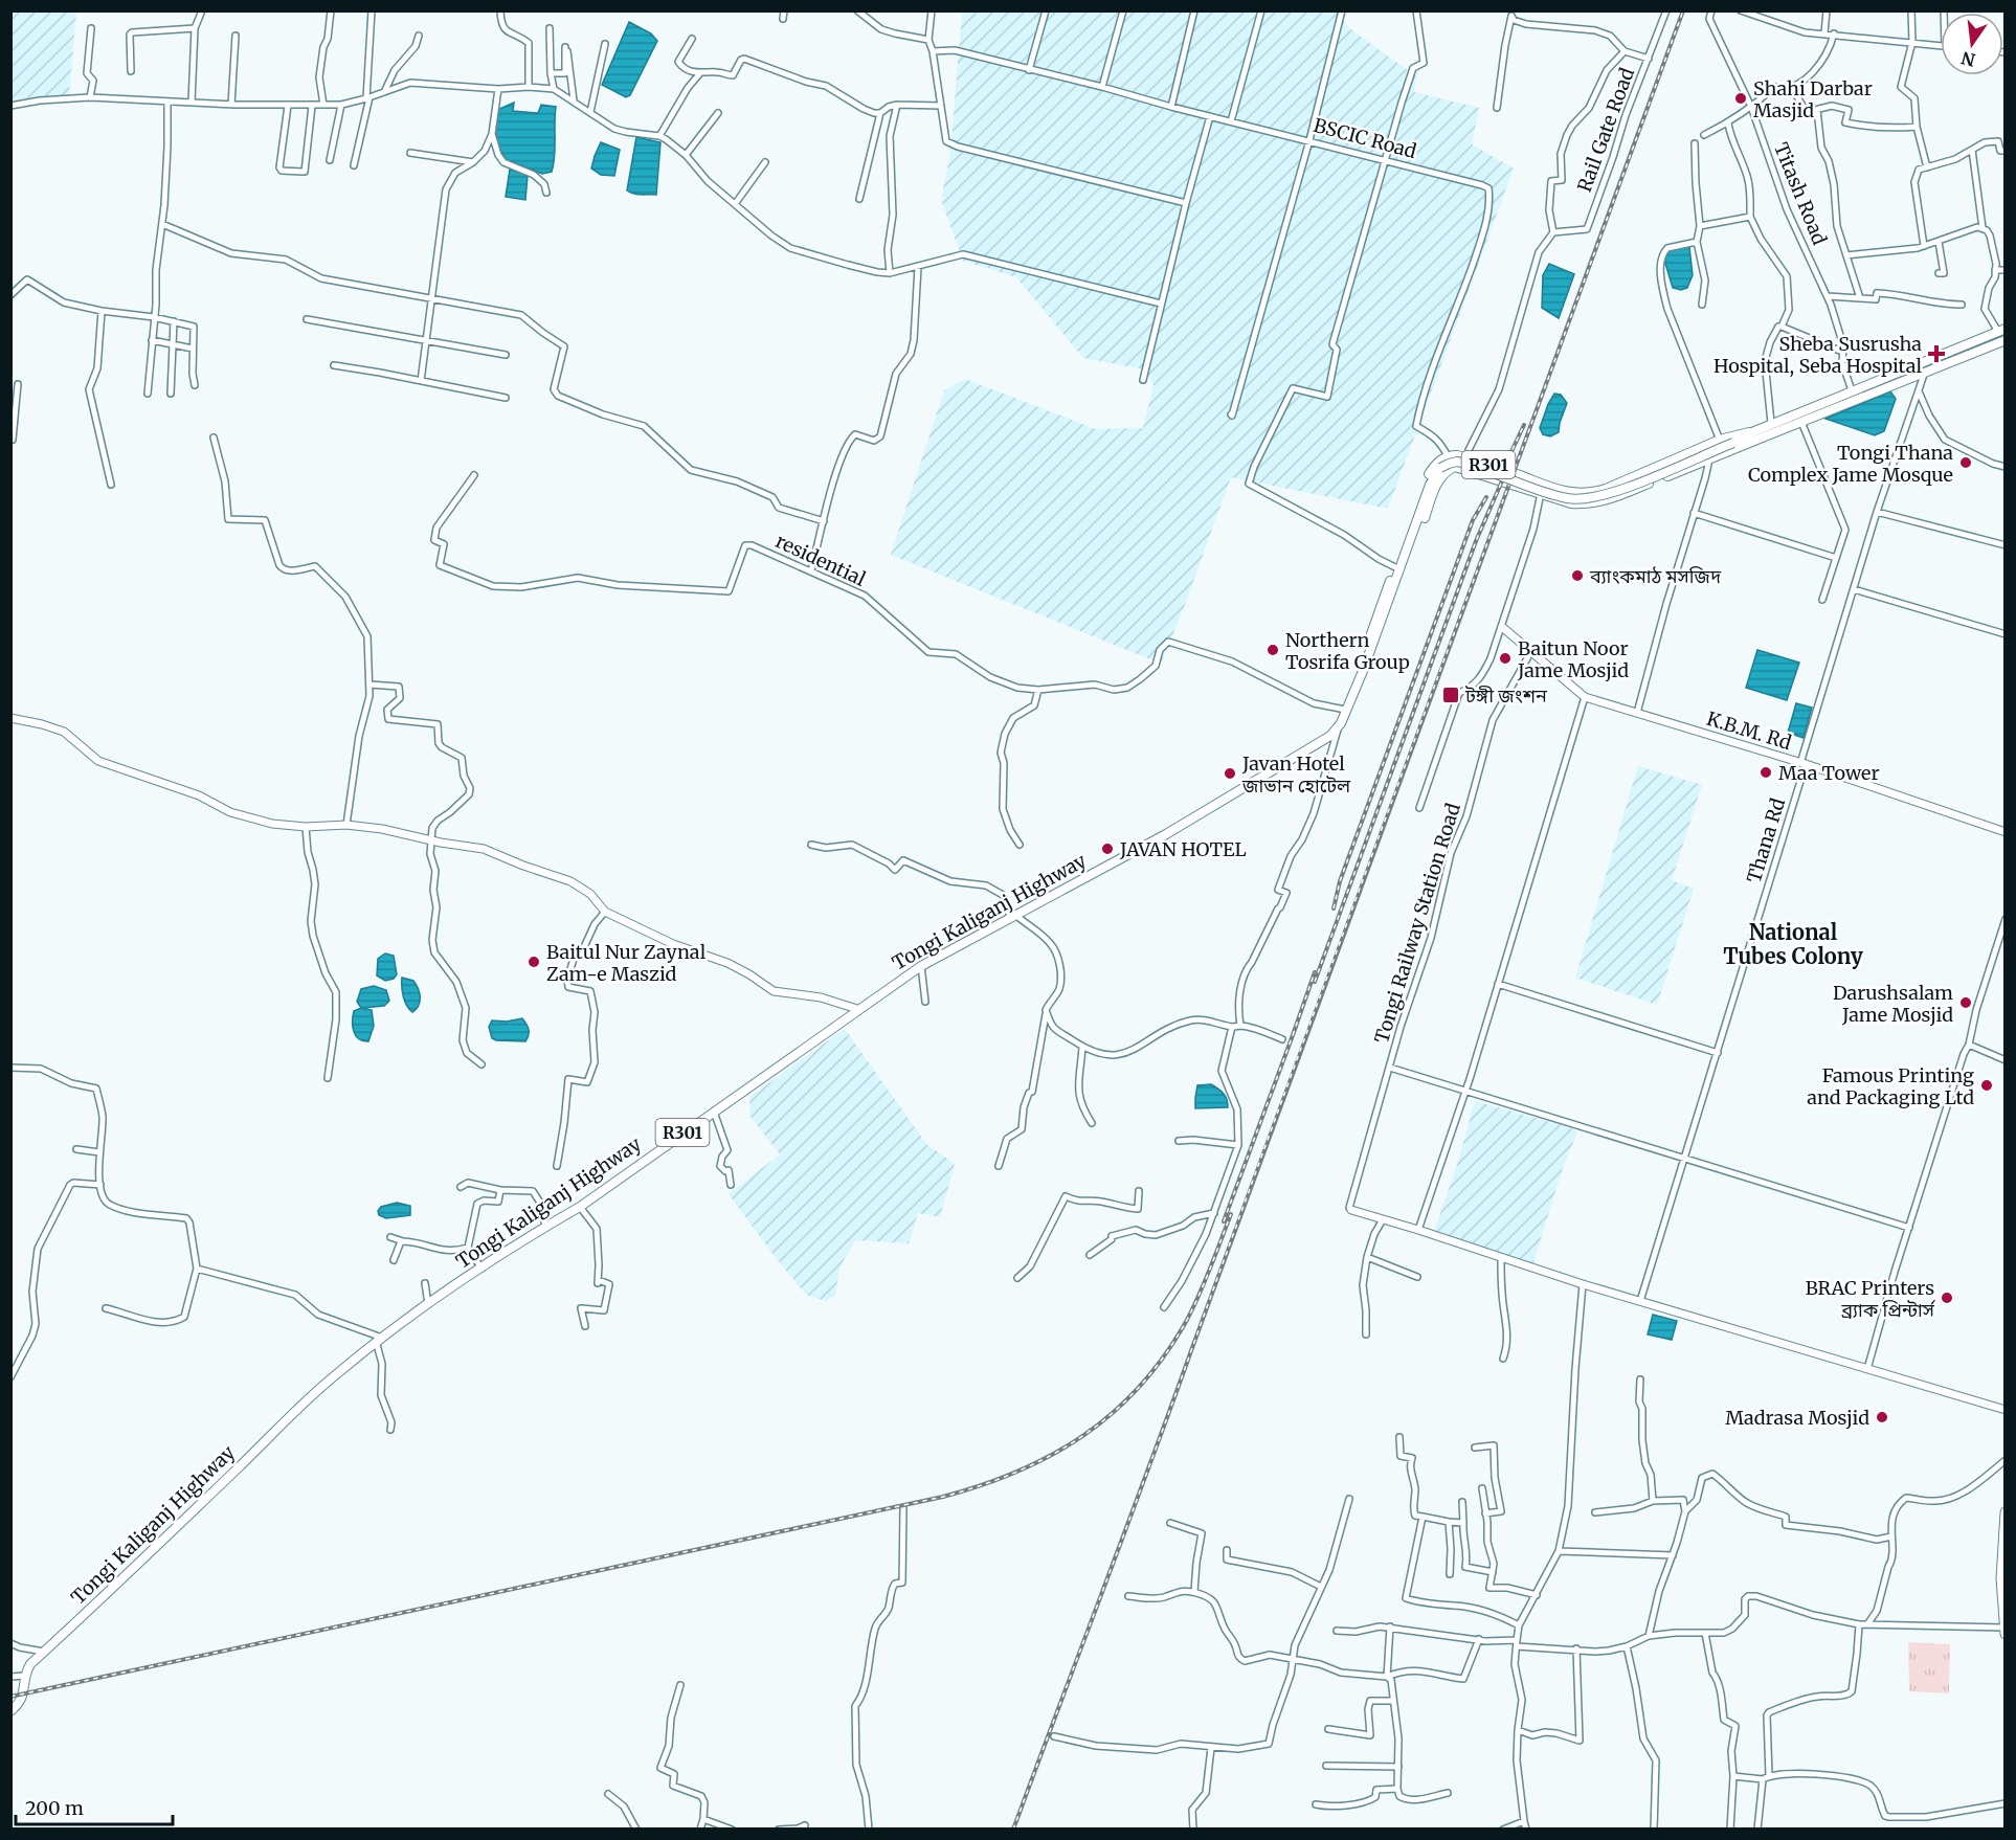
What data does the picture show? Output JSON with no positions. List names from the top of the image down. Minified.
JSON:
{"streets":{"main road":["R301","Tongi Kaliganj Highway"],"street":["Rail Gate Road","BSCIC Road","Titash Road","residential","K.B.M. Rd","Thana Rd","Tongi Railway Station Road"]},"crossings":[["BSCIC Road","R301"],["R301","residential"],["R301","Thana Rd"],["R301","Tongi Kaliganj Highway"],["K.B.M. Rd","Thana Rd"],["K.B.M. Rd","Tongi Railway Station Road"]],"districts":["National Tubes Colony"],"places":{"other":["Shahi Darbar Masjid","Tongi Thana Complex Jame Mosque","ব্যাংকমাঠ মসজিদ","Northern Tosrifa Group","Baitun Noor Jame Mosjid","Maa Tower","Javan Hotel জাভান হোটেল","JAVAN HOTEL","Baitul Nur Zaynal Zam-e Maszid","Darushsalam Jame Mosjid","Famous Printing and Packaging Ltd","BRAC Printers ব্র্যাক প্রিন্টার্স","Madrasa Mosjid"],"health":["Sheba Susrusha Hospital, Seba Hospital"],"transit":["টঙ্গী জংশন"]},"scale_bar":"200 m","north":"bottom"}
